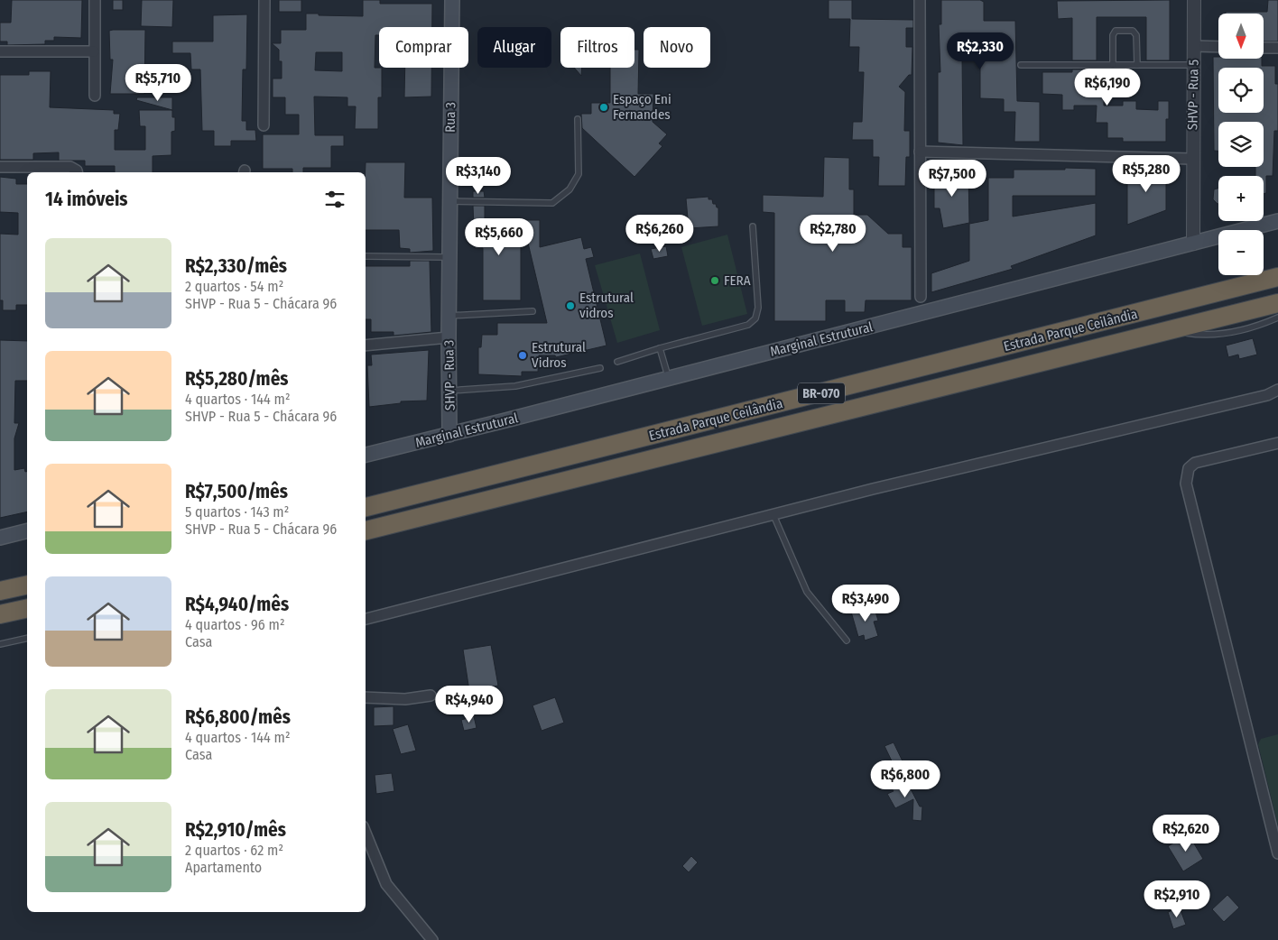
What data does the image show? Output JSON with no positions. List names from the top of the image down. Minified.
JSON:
{"streets":{"highway":["Estrada Parque Ceilândia","BR-070"],"main road":["Rua 3","Marginal Estrutural","SHVP - Rua 3"],"street":["SHVP - Rua 5"]},"crossings":[["SHVP - Rua 5","Marginal Estrutural"],["Rua 3","SHVP - Rua 3"],["Marginal Estrutural","SHVP - Rua 3"]],"places":["Espaço Eni Fernandes","FERA","Estrutural vidros","Estrutural Vidros"],"north":"bottom","page":{"map_buttons":["+","−"],"chip":["Comprar","Alugar","Filtros","Novo"],"price":["R$2,330","R$5,710","R$6,190","R$5,280","R$3,140","R$7,500","R$6,260","R$2,780","R$5,660","R$3,490","R$4,940","R$6,800","R$2,620","R$2,910"],"heading":"14 imóveis","list":[{"name":"R$2,330/mês","note":"2 quartos · 54 m² · SHVP - Rua 5 - Chácara 96"},{"name":"R$5,280/mês","note":"4 quartos · 144 m² · SHVP - Rua 5 - Chácara 96"},{"name":"R$7,500/mês","note":"5 quartos · 143 m² · SHVP - Rua 5 - Chácara 96"},{"name":"R$4,940/mês","note":"4 quartos · 96 m² · Casa"},{"name":"R$6,800/mês","note":"4 quartos · 144 m² · Casa"},{"name":"R$2,910/mês","note":"2 quartos · 62 m² · Apartamento"}]}}
